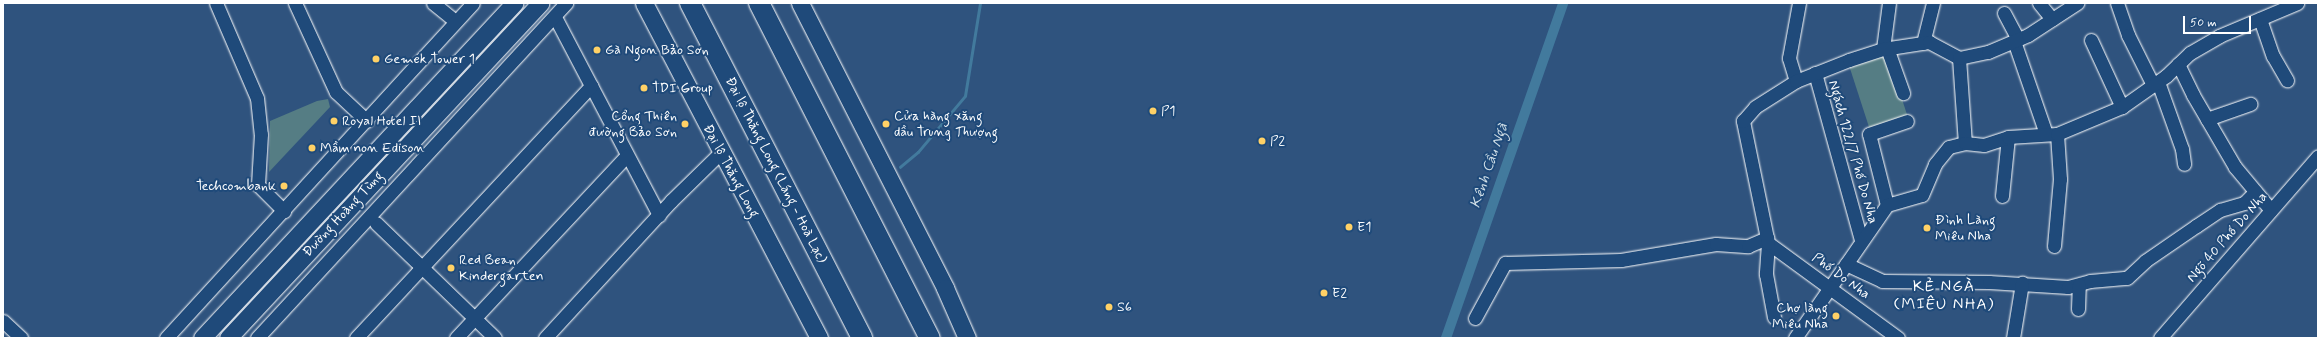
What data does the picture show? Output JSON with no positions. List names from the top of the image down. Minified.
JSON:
{"streets":{"highway":["Đại lộ Thăng Long (Láng - Hoà Lạc)"],"main road":["Đại lộ Thăng Long","Đường Hoàng Tùng"],"street":["Ngách 122/7 Phố Do Nha","Ngõ 40 Phố Do Nha","Phố Do Nha"]},"districts":["KẺ NGÀ (MIÊU NHA)"],"water":["Kênh Cầu Ngà"],"places":["Gà Ngon Bảo Sơn","Gemek Tower 1","TDI Group","P1","Royal Hotel II","Cổng Thiên đường Bảo Sơn","Cửa hàng xăng dầu Trung Thượng","P2","Mầm non Edison","Techcombank","E1","Đình Làng Miêu Nha","Red Bean Kindergarten","E2","S6","Chợ làng Miêu Nha"],"scale_bar":"50 m"}
